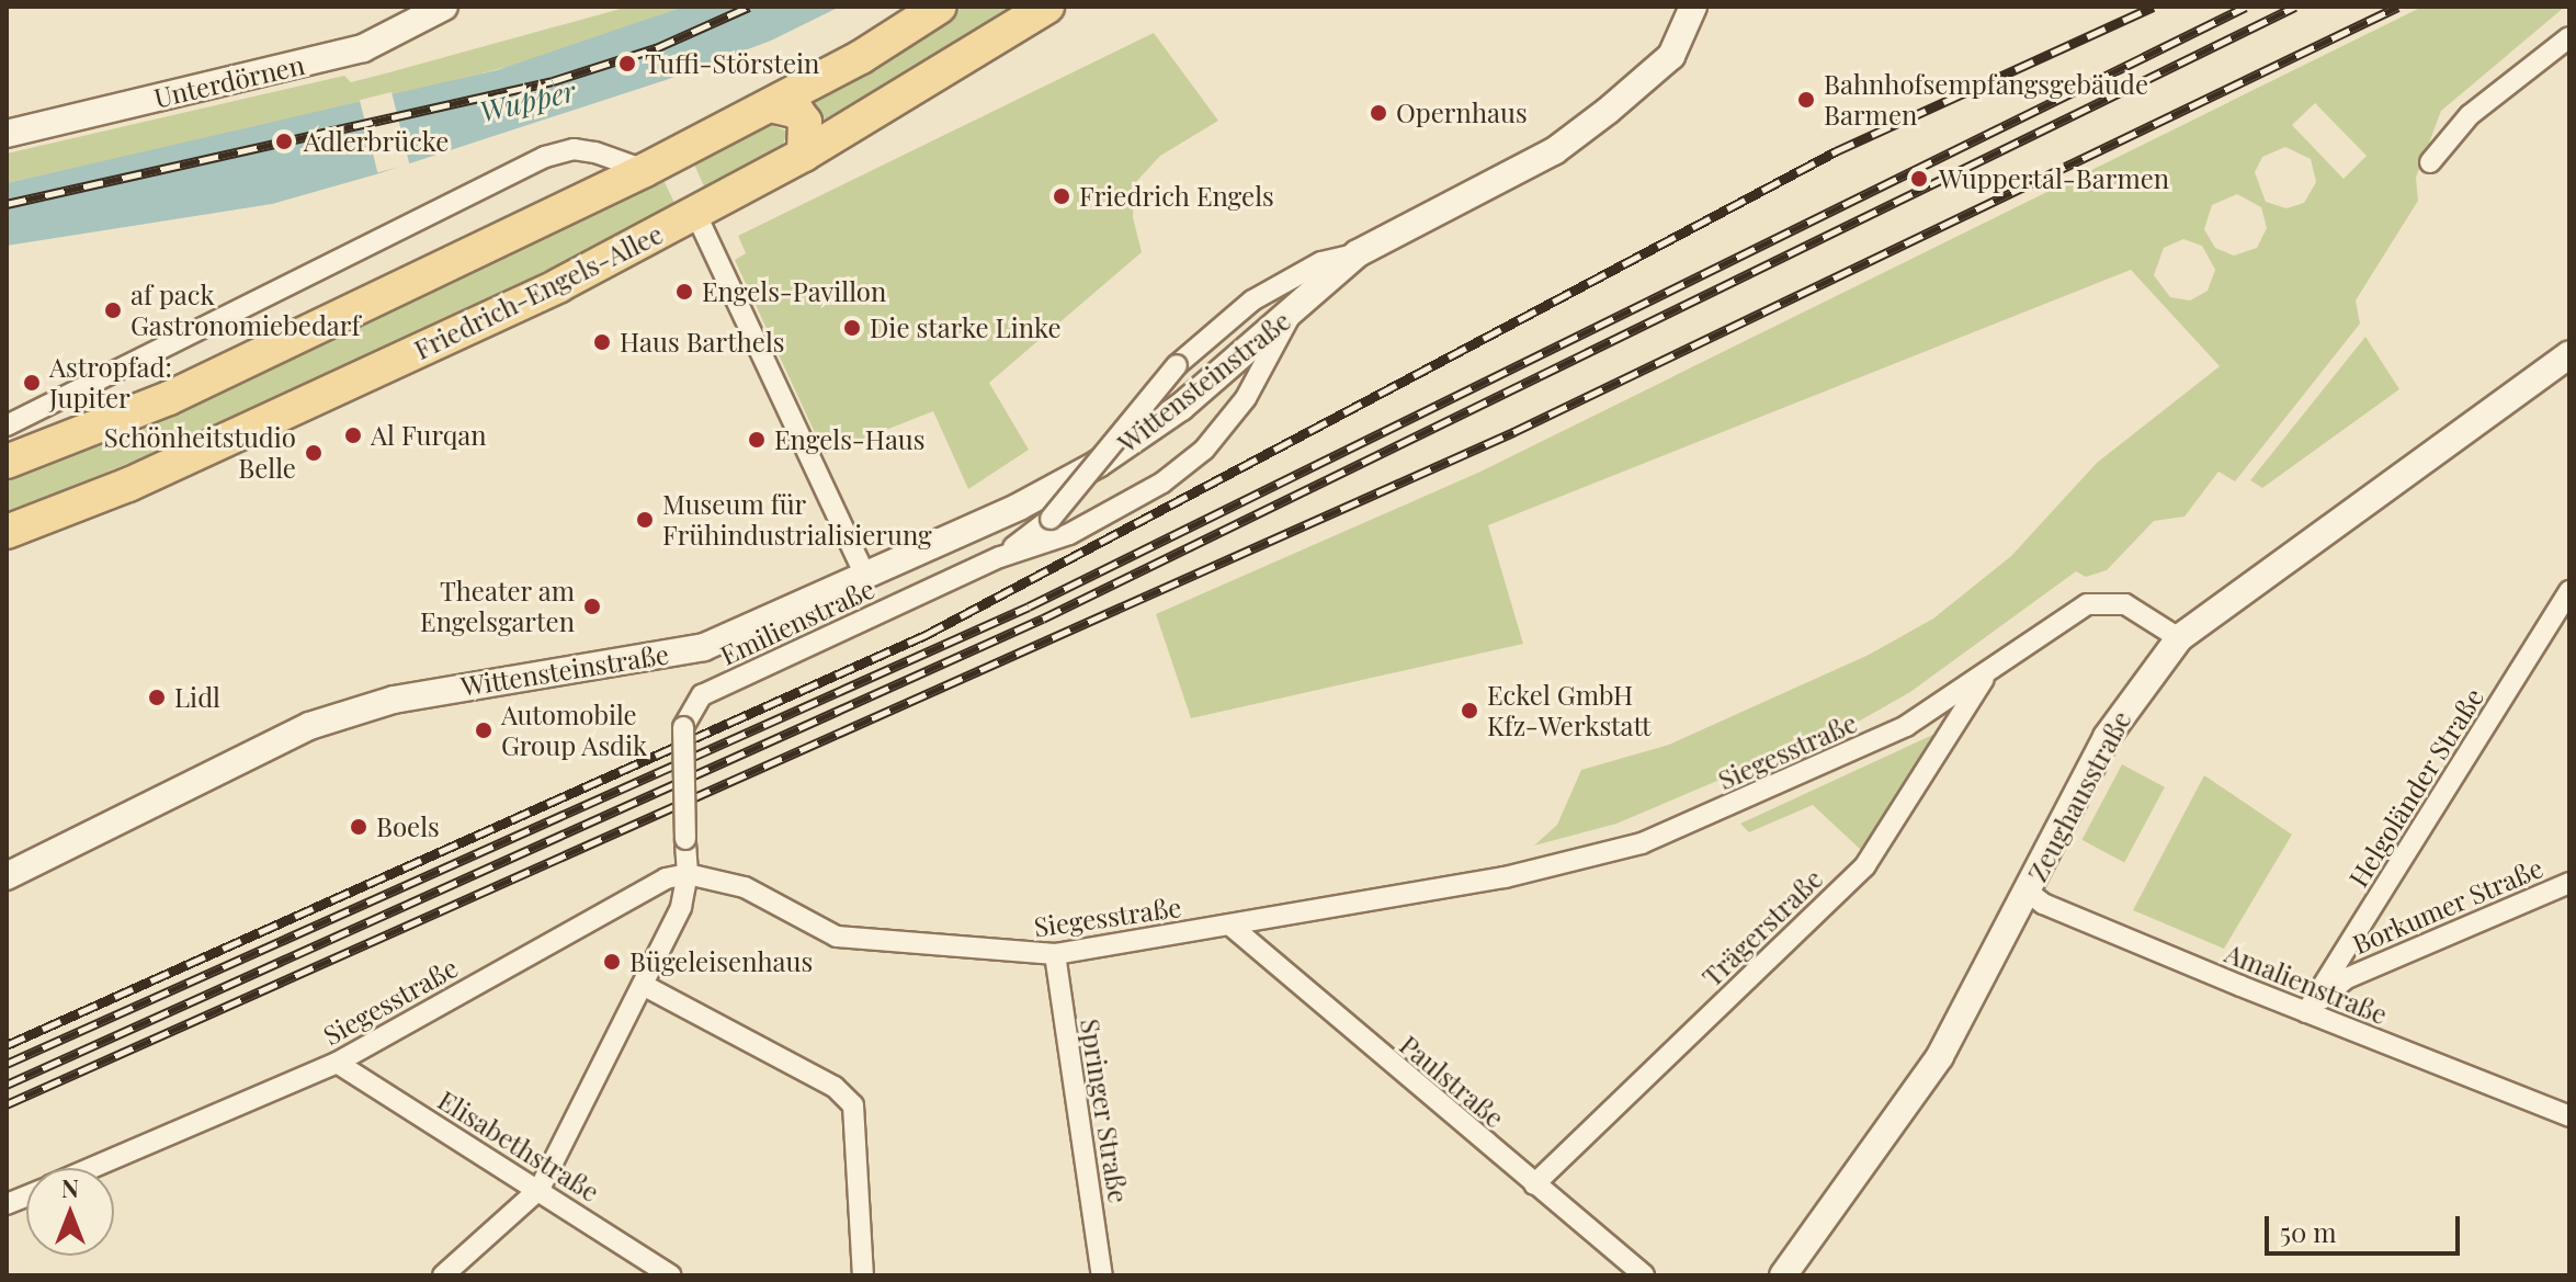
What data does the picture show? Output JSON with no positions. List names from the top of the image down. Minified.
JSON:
{"streets":{"main road":["Friedrich-Engels-Allee"],"street":["Unterdörnen","Wittensteinstraße","Emilienstraße","Siegesstraße","Helgoländer Straße","Zeughausstraße","Borkumer Straße","Trägerstraße","Amalienstraße","Paulstraße","Springer Straße","Elisabethstraße"]},"crossings":[["Wittensteinstraße","Emilienstraße"],["Emilienstraße","Siegesstraße"],["Emilienstraße","Elisabethstraße"],["Siegesstraße","Zeughausstraße"],["Siegesstraße","Trägerstraße"],["Siegesstraße","Paulstraße"],["Siegesstraße","Springer Straße"],["Siegesstraße","Elisabethstraße"],["Helgoländer Straße","Borkumer Straße"],["Helgoländer Straße","Amalienstraße"],["Zeughausstraße","Amalienstraße"],["Borkumer Straße","Amalienstraße"],["Trägerstraße","Paulstraße"]],"water":["Wupper"],"places":["Tuffi-Störstein","Bahnhofsempfangsgebäude Barmen","Opernhaus","Adlerbrücke","Wuppertal-Barmen","Friedrich Engels","Engels-Pavillon","af pack Gastronomiebedarf","Die starke Linke","Haus Barthels","Astropfad: Jupiter","Al Furqan","Engels-Haus","Schönheitstudio Belle","Museum für Frühindustrialisierung","Theater am Engelsgarten","Lidl","Eckel GmbH Kfz-Werkstatt","Automobile Group Asdik","Boels","Bügeleisenhaus"],"scale_bar":"50 m","north":"top"}
